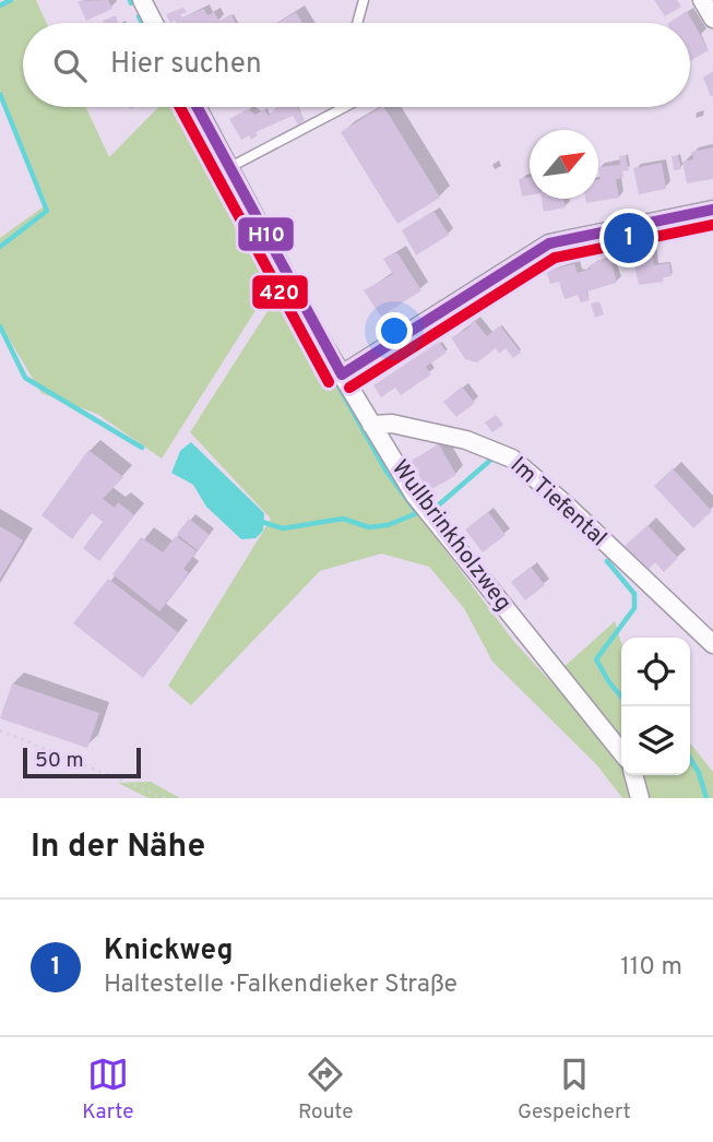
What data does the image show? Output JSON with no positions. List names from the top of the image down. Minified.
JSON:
{"streets":{"street":["Im Tiefental","Wullbrinkholzweg"]},"crossings":[["Im Tiefental","Wullbrinkholzweg"]],"lines":["transit line H10","transit line 420"],"scale_bar":"50 m","north":"top right","page":{"search":"Hier suchen","pins":"1","scale":"50 m","heading":"In der Nähe","list":[{"mark":"1","name":"Knickweg","note":"Haltestelle · Falkendieker Straße","value":"110 m"}],"nav":["Karte","Route","Gespeichert"]}}
